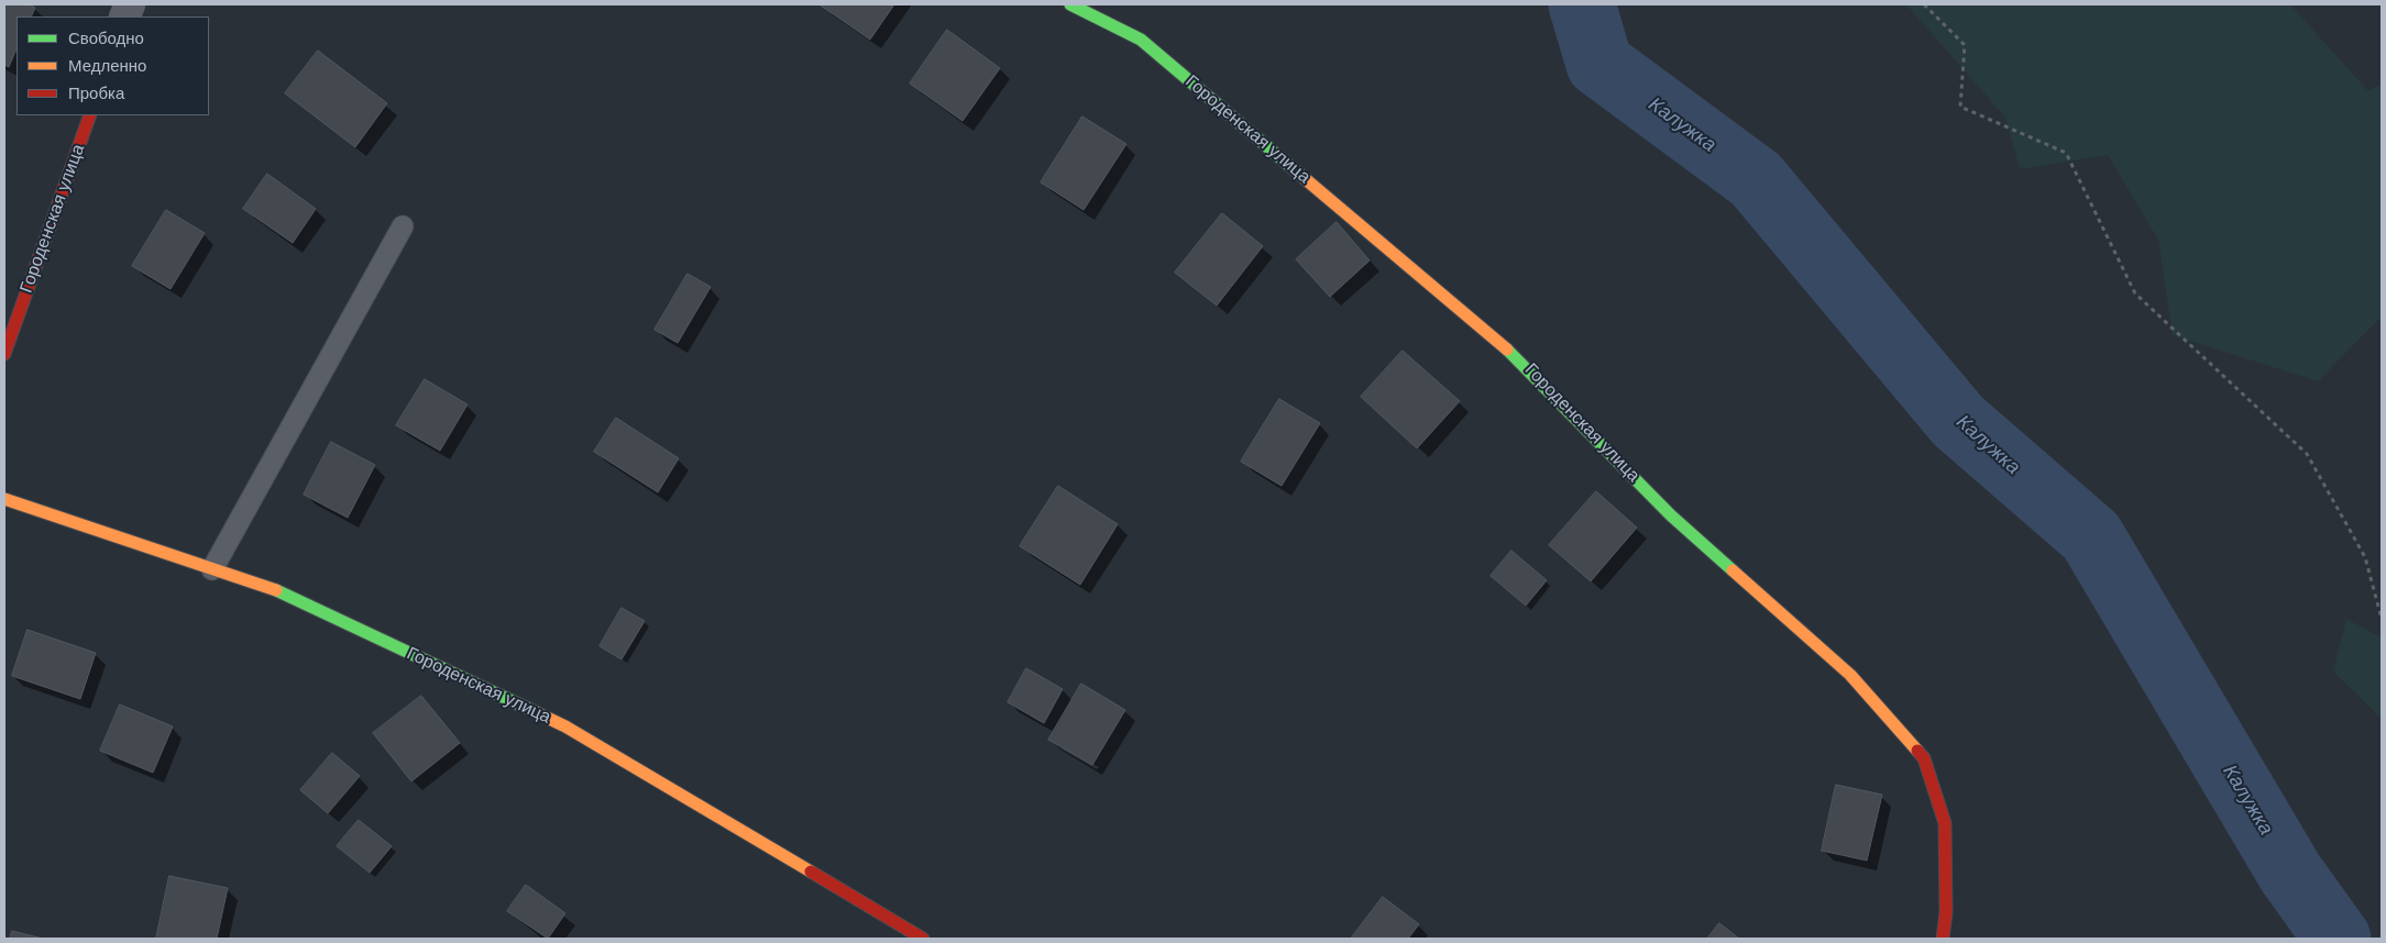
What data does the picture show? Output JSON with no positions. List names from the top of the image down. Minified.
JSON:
{"streets":{"street":["Городенская улица"]},"water":["Калужка"],"legend":["Свободно","Медленно","Пробка"]}
